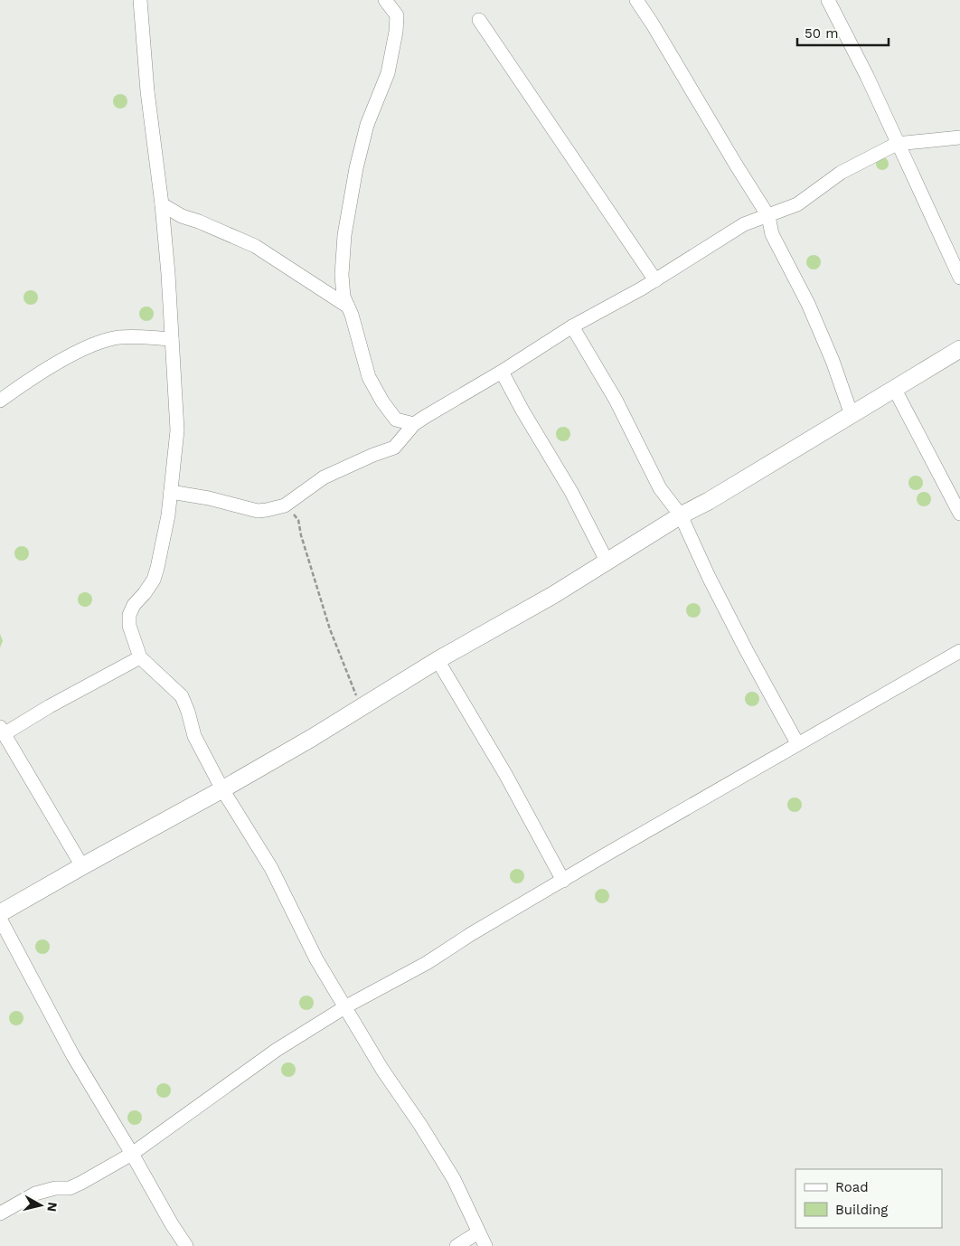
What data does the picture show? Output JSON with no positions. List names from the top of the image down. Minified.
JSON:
{"legend":["Road","Building"],"scale_bar":"50 m","north":"right"}
